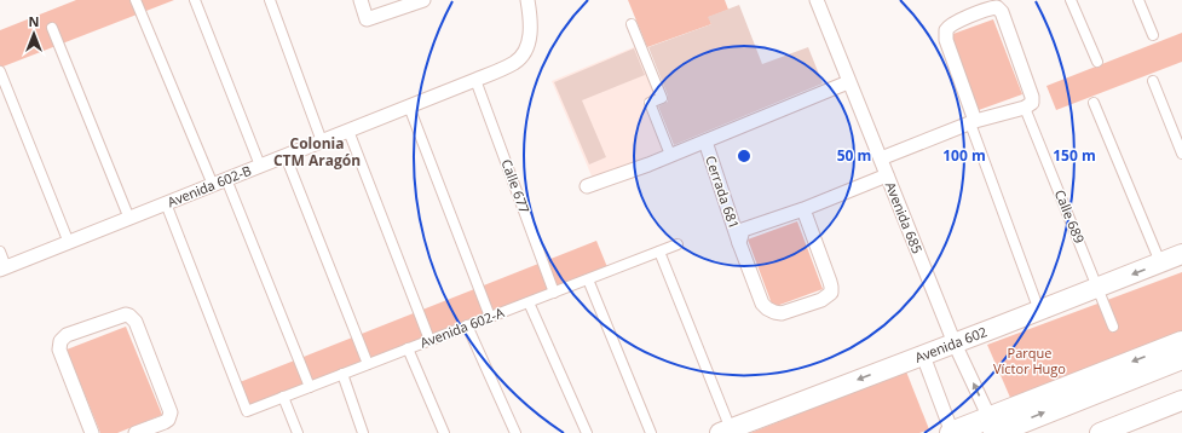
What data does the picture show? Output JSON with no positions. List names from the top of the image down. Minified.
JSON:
{"streets":{"main road":["Avenida 602"],"street":["Avenida 602-B","Calle 677","Cerrada 681","Calle 689","Avenida 685","Avenida 602-A"]},"crossings":[["Avenida 602-B","Calle 677"],["Avenida 602-B","Avenida 602-A"],["Calle 677","Avenida 602-A"],["Calle 689","Avenida 602"],["Avenida 685","Avenida 602"]],"districts":["Colonia CTM Aragón"],"parks":["Parque Víctor Hugo"],"north":"top","rings":["50 m","100 m","150 m"]}
